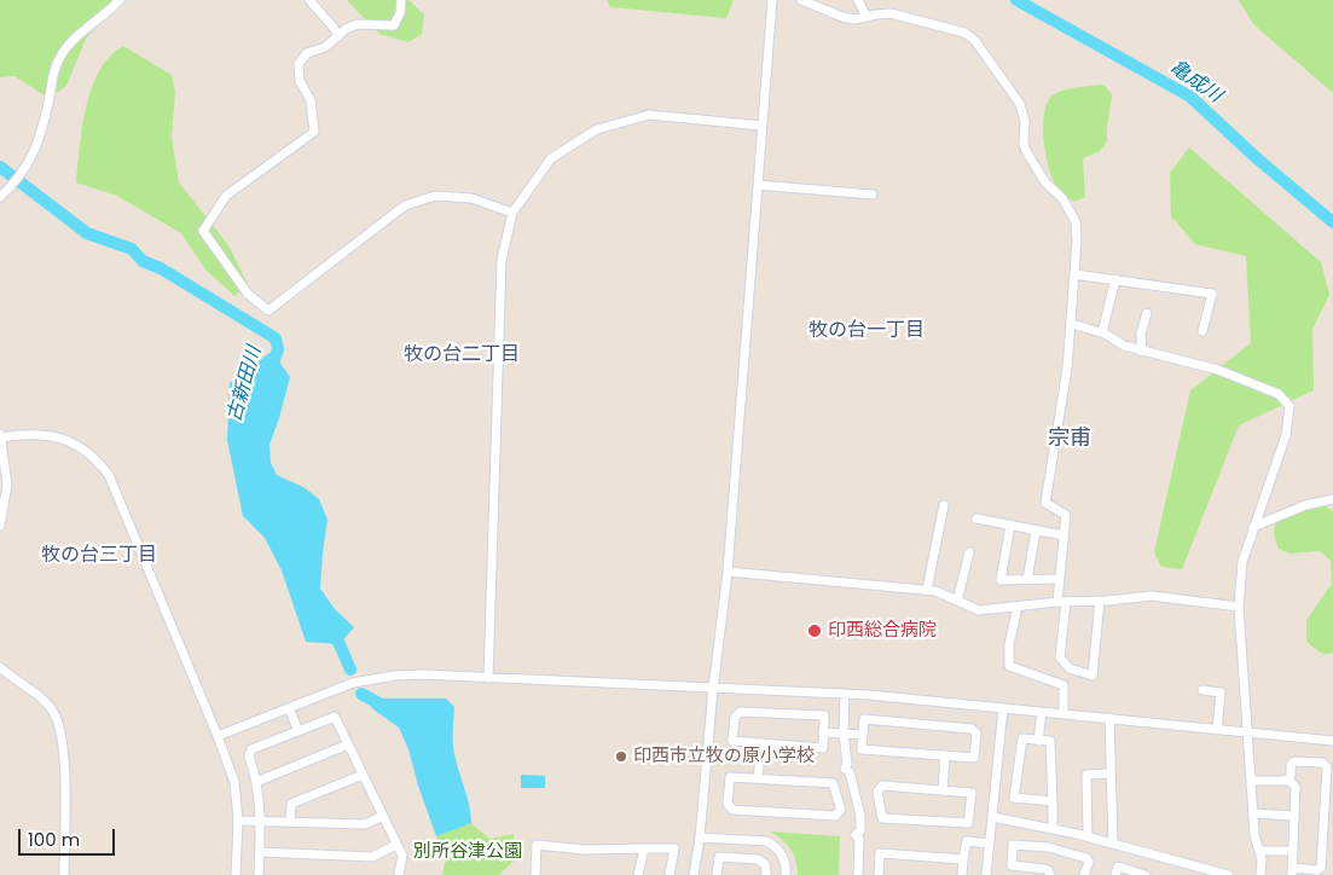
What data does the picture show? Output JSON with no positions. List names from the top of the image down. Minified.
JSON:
{"districts":["牧の台一丁目","牧の台二丁目","宗甫","牧の台三丁目"],"water":["亀成川","古新田川"],"parks":["別所谷津公園"],"places":["印西総合病院","印西市立牧の原小学校"],"scale_bar":"100 m"}
